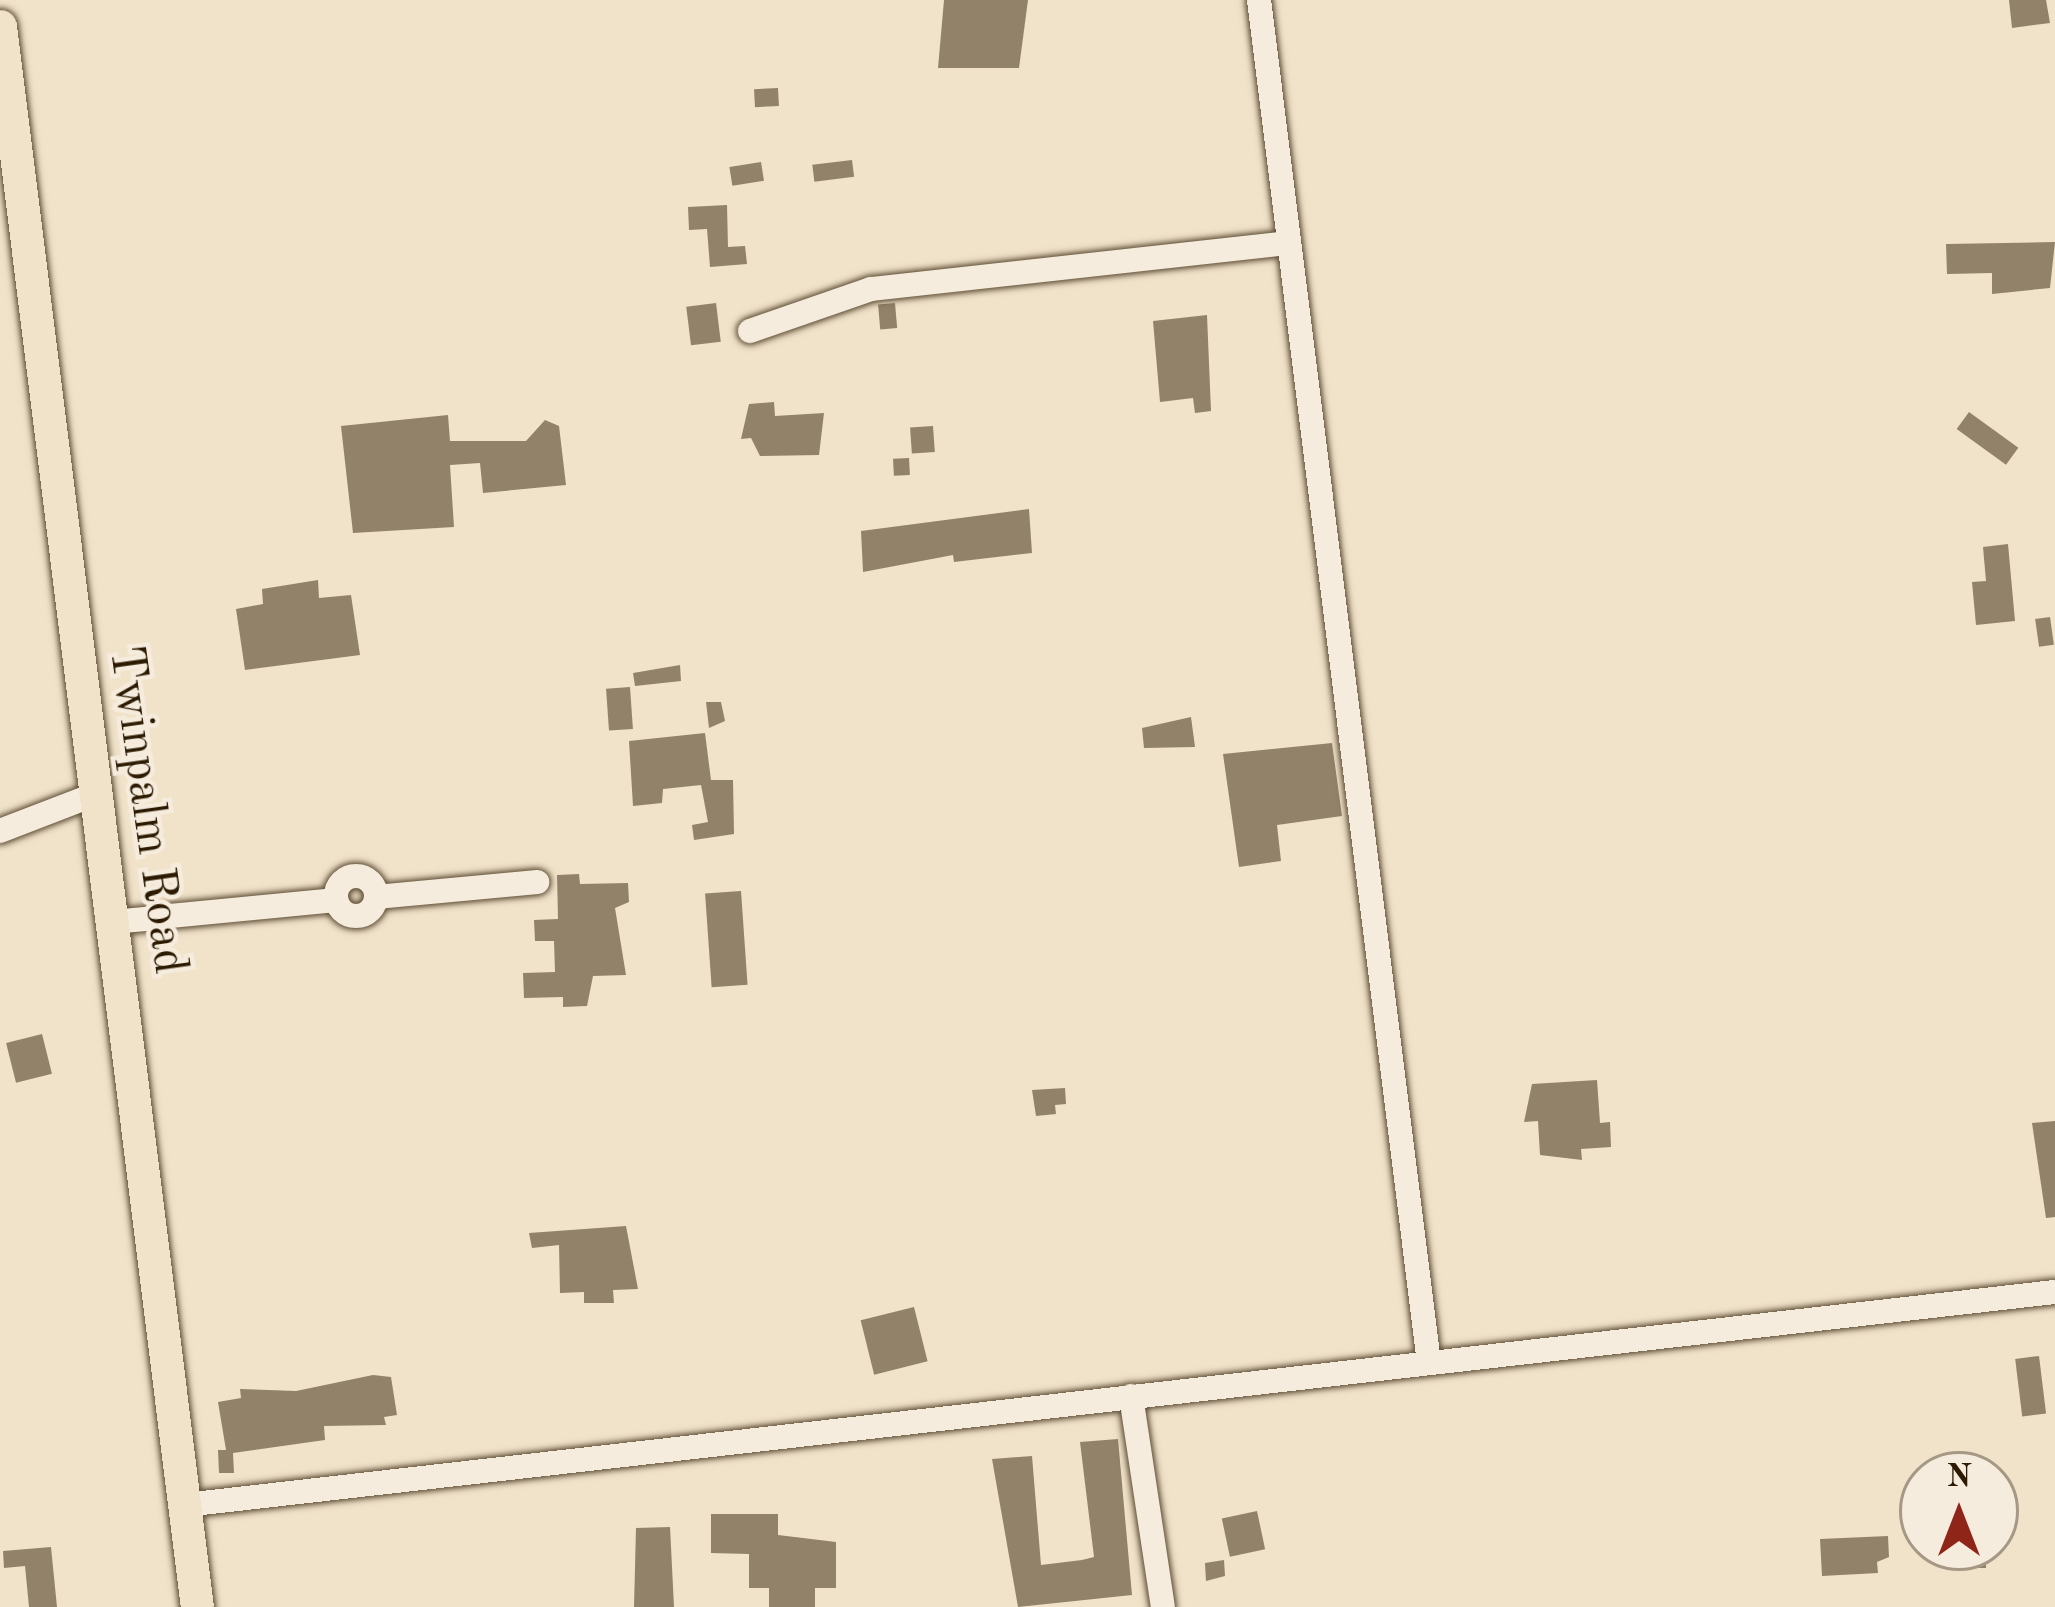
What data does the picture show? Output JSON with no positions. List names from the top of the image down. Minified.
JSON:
{"streets":{"main road":["Twinpalm Road"]},"north":"top"}
